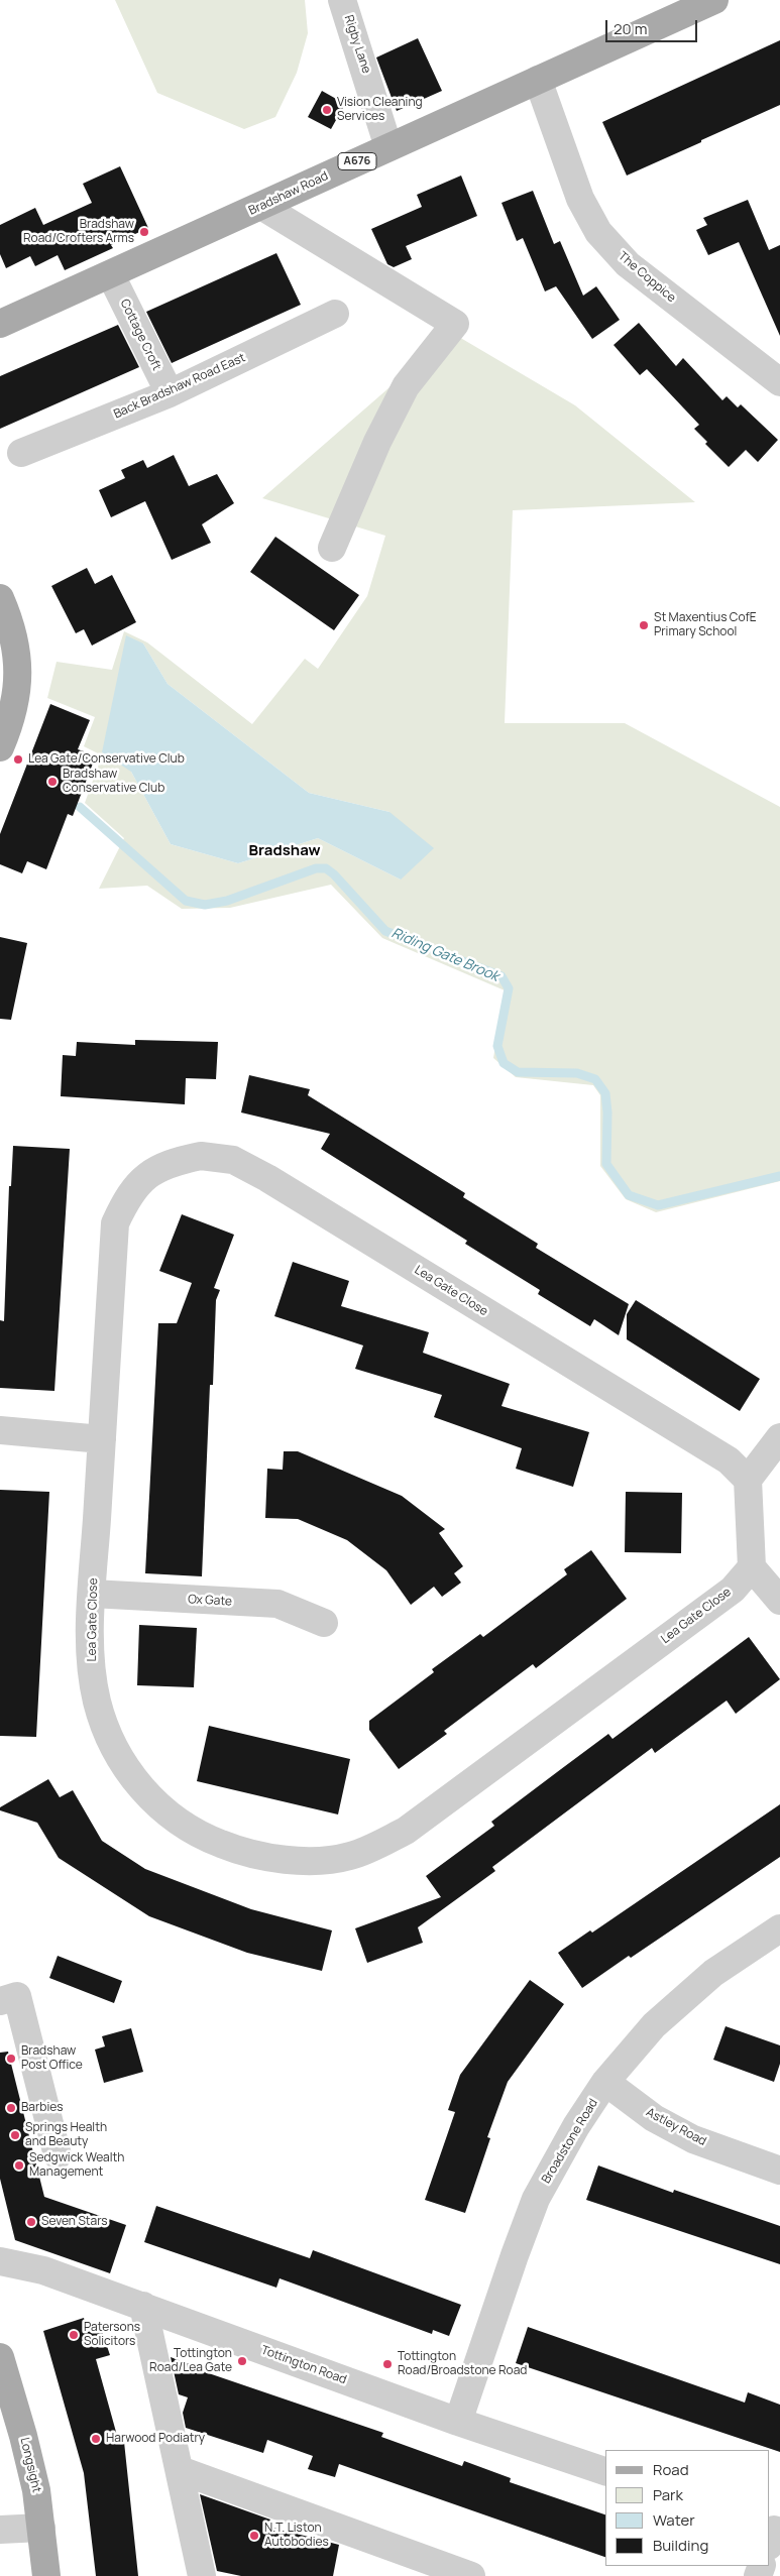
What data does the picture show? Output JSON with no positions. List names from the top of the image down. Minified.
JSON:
{"streets":{"main road":["A676","Bradshaw Road","Longsight"],"street":["Rigby Lane","The Coppice","Cottage Croft","Back Bradshaw Road East","Lea Gate Close","Ox Gate","Astley Road","Broadstone Road","Tottington Road"]},"crossings":[["Rigby Lane","Bradshaw Road"],["Bradshaw Road","The Coppice"],["Bradshaw Road","Cottage Croft"],["Cottage Croft","Back Bradshaw Road East"],["Lea Gate Close","Ox Gate"],["Astley Road","Broadstone Road"],["Broadstone Road","Tottington Road"]],"districts":["Bradshaw"],"water":["Riding Gate Brook"],"places":["Vision Cleaning Services","Bradshaw Road/Crofters Arms","St Maxentius CofE Primary School","Lea Gate/Conservative Club","Bradshaw Conservative Club","Bradshaw Post Office","Barbies","Springs Health and Beauty","Sedgwick Wealth Management","Seven Stars","Patersons Solicitors","Tottington Road/Lea Gate","Tottington Road/Broadstone Road","Harwood Podiatry","N.T. Liston Autobodies"],"legend":["Road","Park","Water","Building"],"scale_bar":"20 m"}
